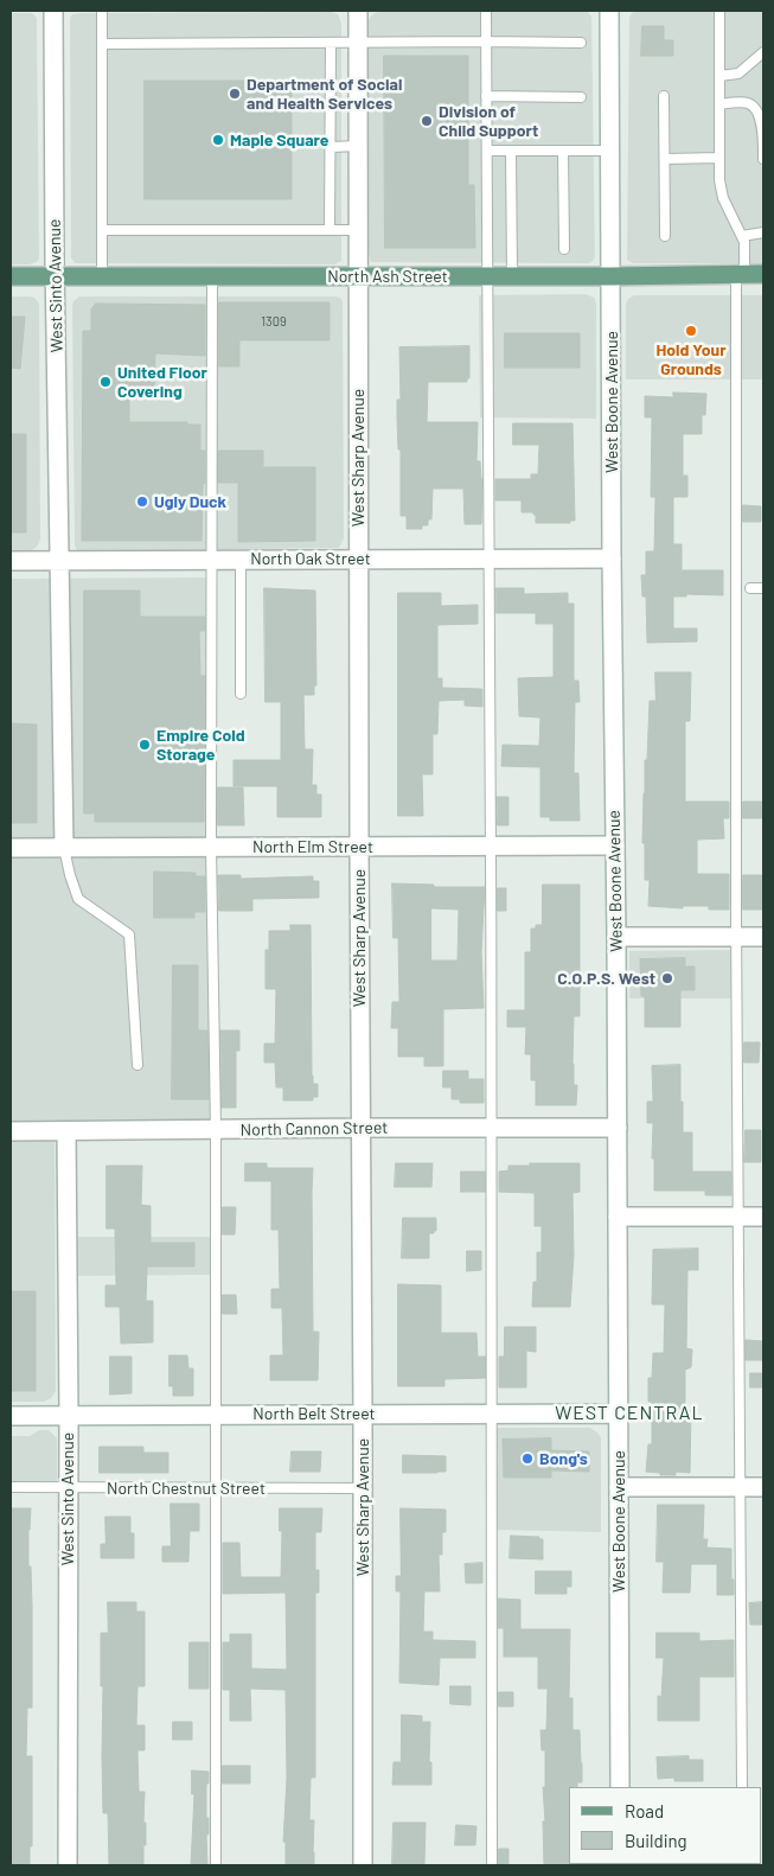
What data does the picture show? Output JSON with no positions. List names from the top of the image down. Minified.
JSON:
{"streets":{"main road":["North Ash Street"],"street":["West Sinto Avenue","West Boone Avenue","West Sharp Avenue","North Oak Street","North Elm Street","North Cannon Street","North Belt Street"],"lane":["North Chestnut Street"]},"crossings":[["North Ash Street","West Sinto Avenue"],["North Ash Street","West Boone Avenue"],["North Ash Street","West Sharp Avenue"],["West Sinto Avenue","North Oak Street"],["West Sinto Avenue","North Elm Street"],["West Sinto Avenue","North Cannon Street"],["West Sinto Avenue","North Belt Street"],["West Sinto Avenue","North Chestnut Street"],["West Boone Avenue","North Oak Street"],["West Boone Avenue","North Elm Street"],["West Boone Avenue","North Cannon Street"],["West Boone Avenue","North Belt Street"],["West Sharp Avenue","North Oak Street"],["West Sharp Avenue","North Elm Street"],["West Sharp Avenue","North Cannon Street"],["West Sharp Avenue","North Belt Street"],["West Sharp Avenue","North Chestnut Street"]],"districts":["WEST CENTRAL"],"places":["Department of Social and Health Services","Division of Child Support","Maple Square","Hold Your Grounds","United Floor Covering","Ugly Duck","Empire Cold Storage","C.O.P.S. West","Bong's"],"house_numbers":["1309"],"legend":["Road","Building"]}
